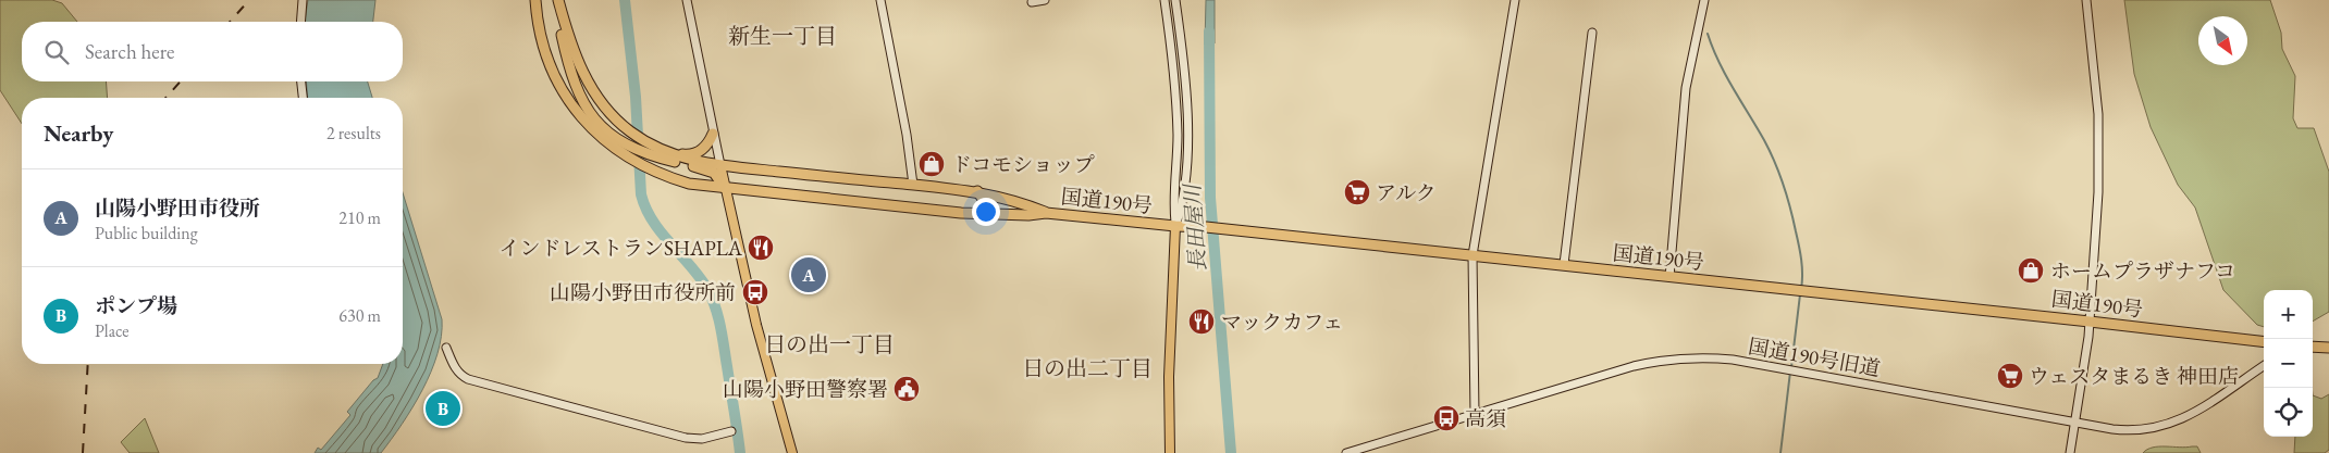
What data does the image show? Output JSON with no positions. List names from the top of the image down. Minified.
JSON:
{"streets":{"highway":["国道190号"],"street":["国道190号旧道"]},"districts":["新生一丁目","日の出一丁目","日の出二丁目"],"water":["長田屋川"],"places":{"shop":["ドコモショップ","ホームプラザナフコ"],"supermarket":["アルク","ウェスタまるき 神田店"],"restaurant":["インドレストランSHAPLA","マックカフェ"],"bus stop":["山陽小野田市役所前","高須"],"public building":["山陽小野田警察署"]},"north":"bottom right","page":{"search":"Search here","heading":["Nearby","2 results"],"list":[{"mark":"A","name":"山陽小野田市役所","note":"Public building","value":"210 m"},{"mark":"B","name":"ポンプ場","note":"Place","value":"630 m"}],"pins":["A","B"],"map_buttons":["+","−"]}}
